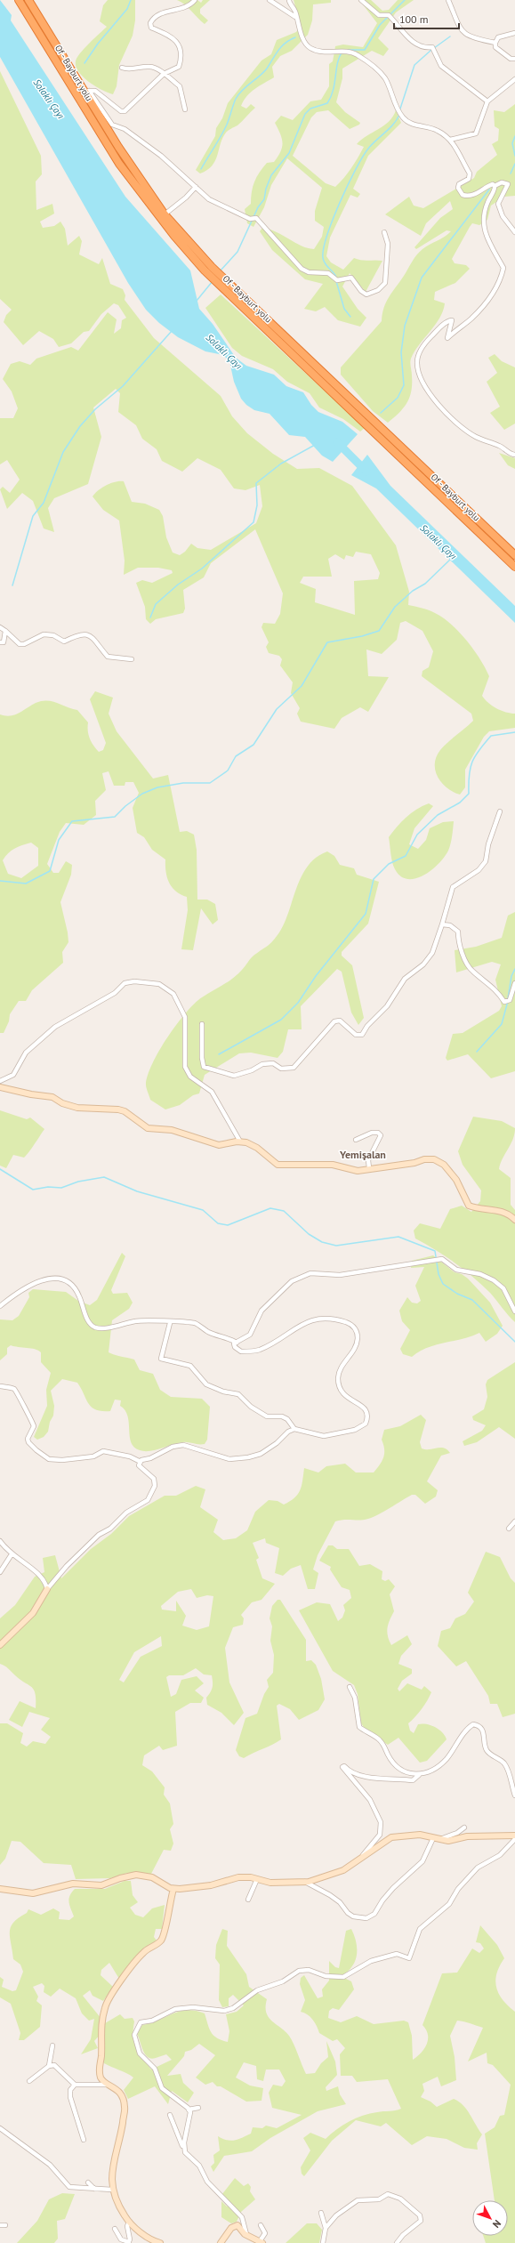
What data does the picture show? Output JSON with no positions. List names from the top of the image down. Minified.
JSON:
{"streets":{"highway":["Of - Bayburt yolu"]},"districts":["Yemişalan"],"water":["Solaklı Çayı"],"scale_bar":"100 m","north":"bottom right"}
